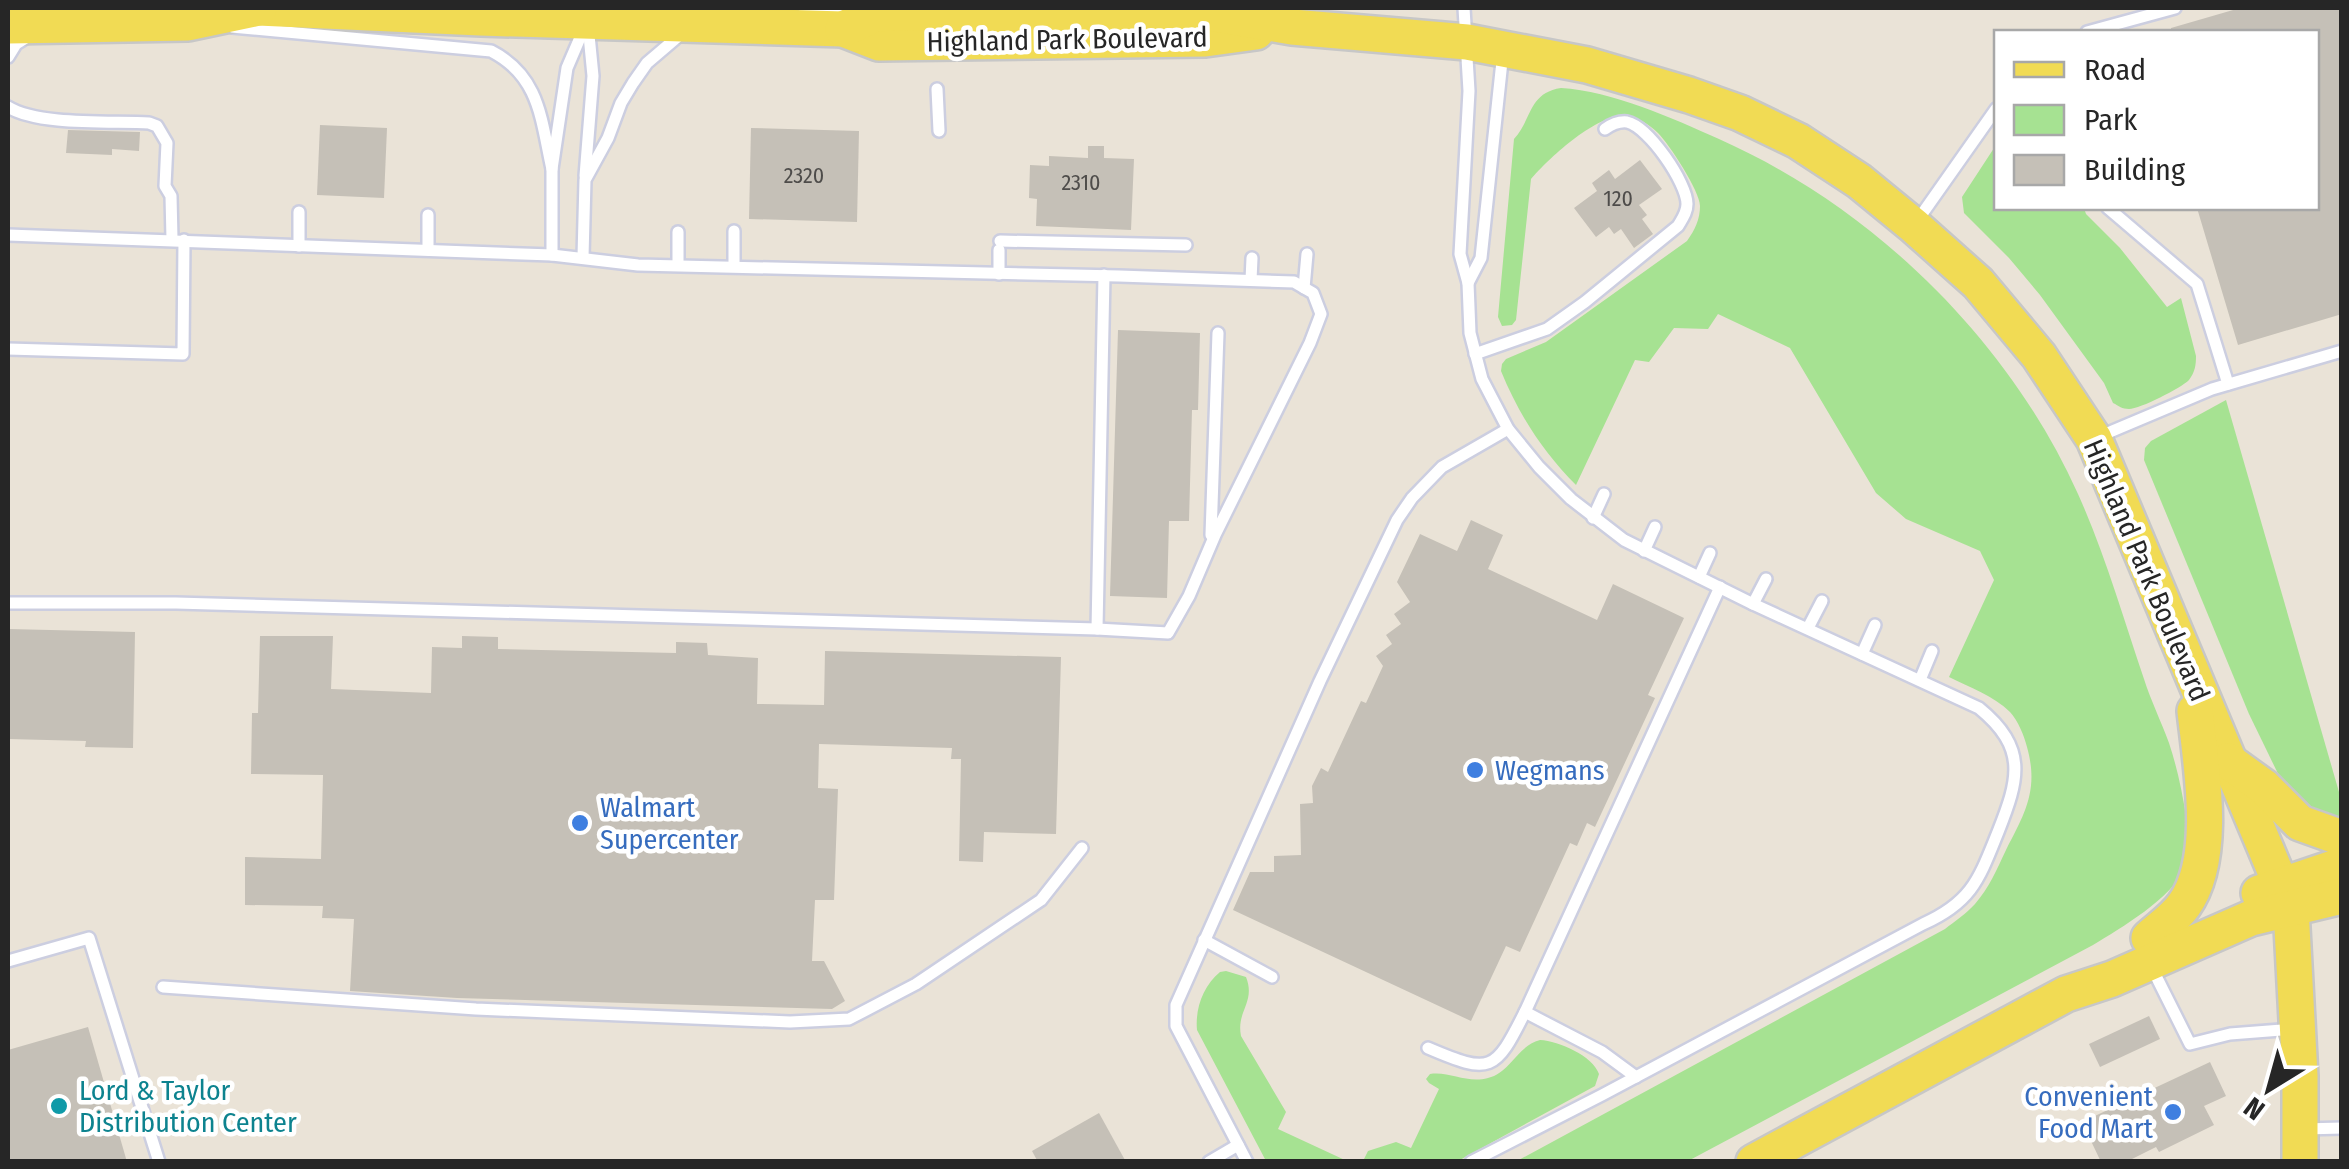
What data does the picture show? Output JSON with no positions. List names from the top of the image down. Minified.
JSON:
{"streets":{"main road":["Highland Park Boulevard"]},"places":["Wegmans","Walmart Supercenter","Lord & Taylor Distribution Center","Convenient Food Mart"],"house_numbers":["2320","2310","120"],"legend":["Road","Park","Building"],"north":"bottom left"}
